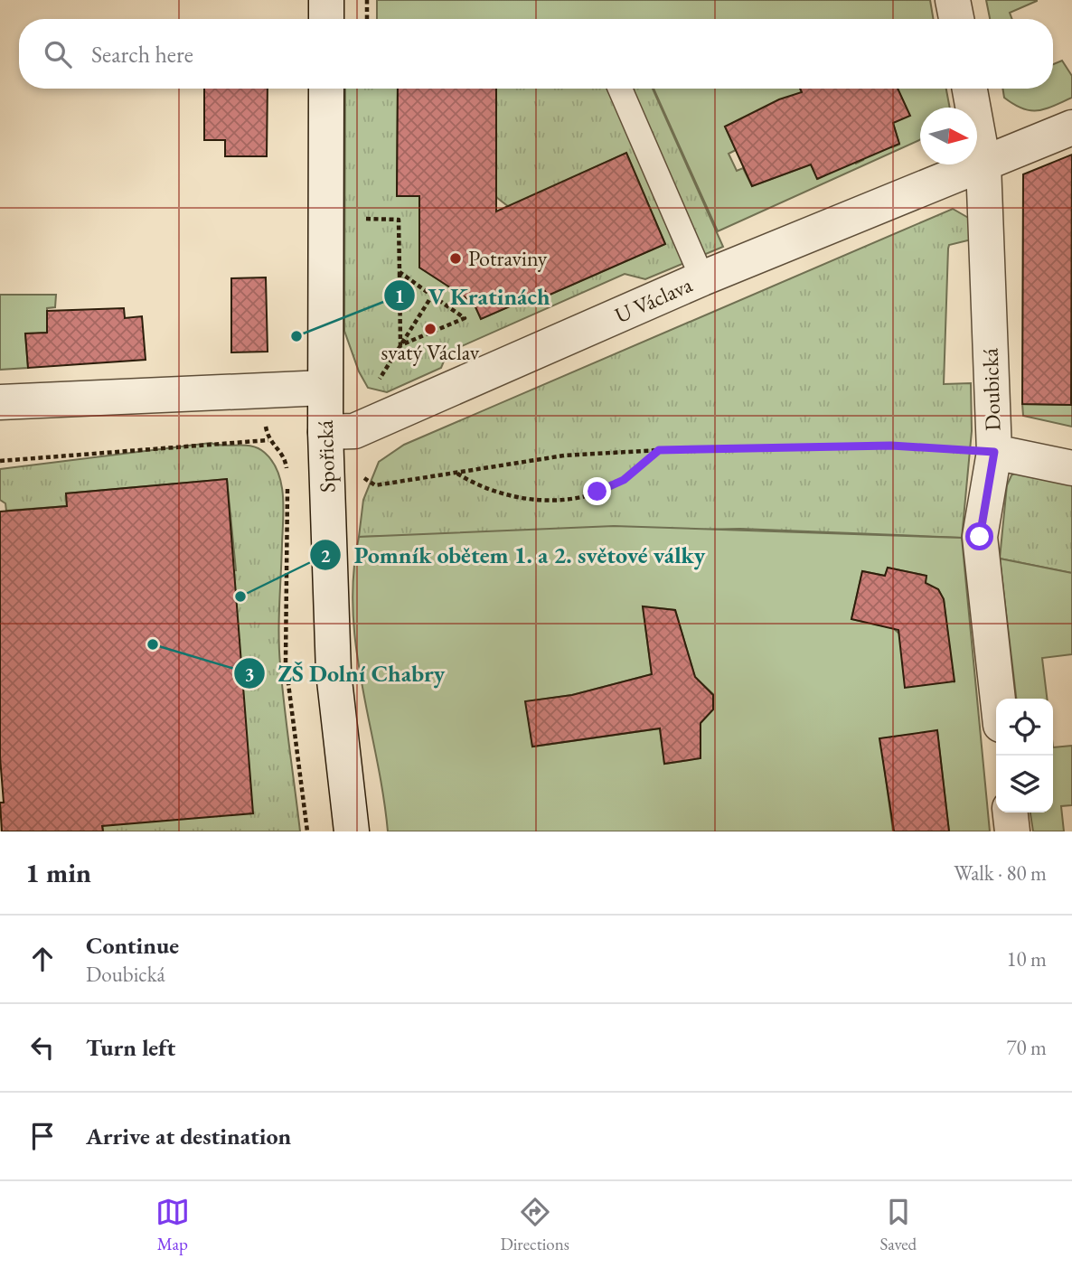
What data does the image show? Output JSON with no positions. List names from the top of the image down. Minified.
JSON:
{"streets":{"street":["U Václava","Doubická","Spořická"]},"crossings":[["U Václava","Doubická"],["U Václava","Spořická"]],"places":["Potraviny","svatý Václav","V Kratinách","Pomník obětem 1. a 2. světové války","ZŠ Dolní Chabry"],"north":"right","page":{"search":"Search here","heading":["1 min","Walk · 80 m"],"list":[["Continue","Doubická","10 m"],["Turn left","70 m"],"Arrive at destination"],"nav":["Map","Directions","Saved"]}}
